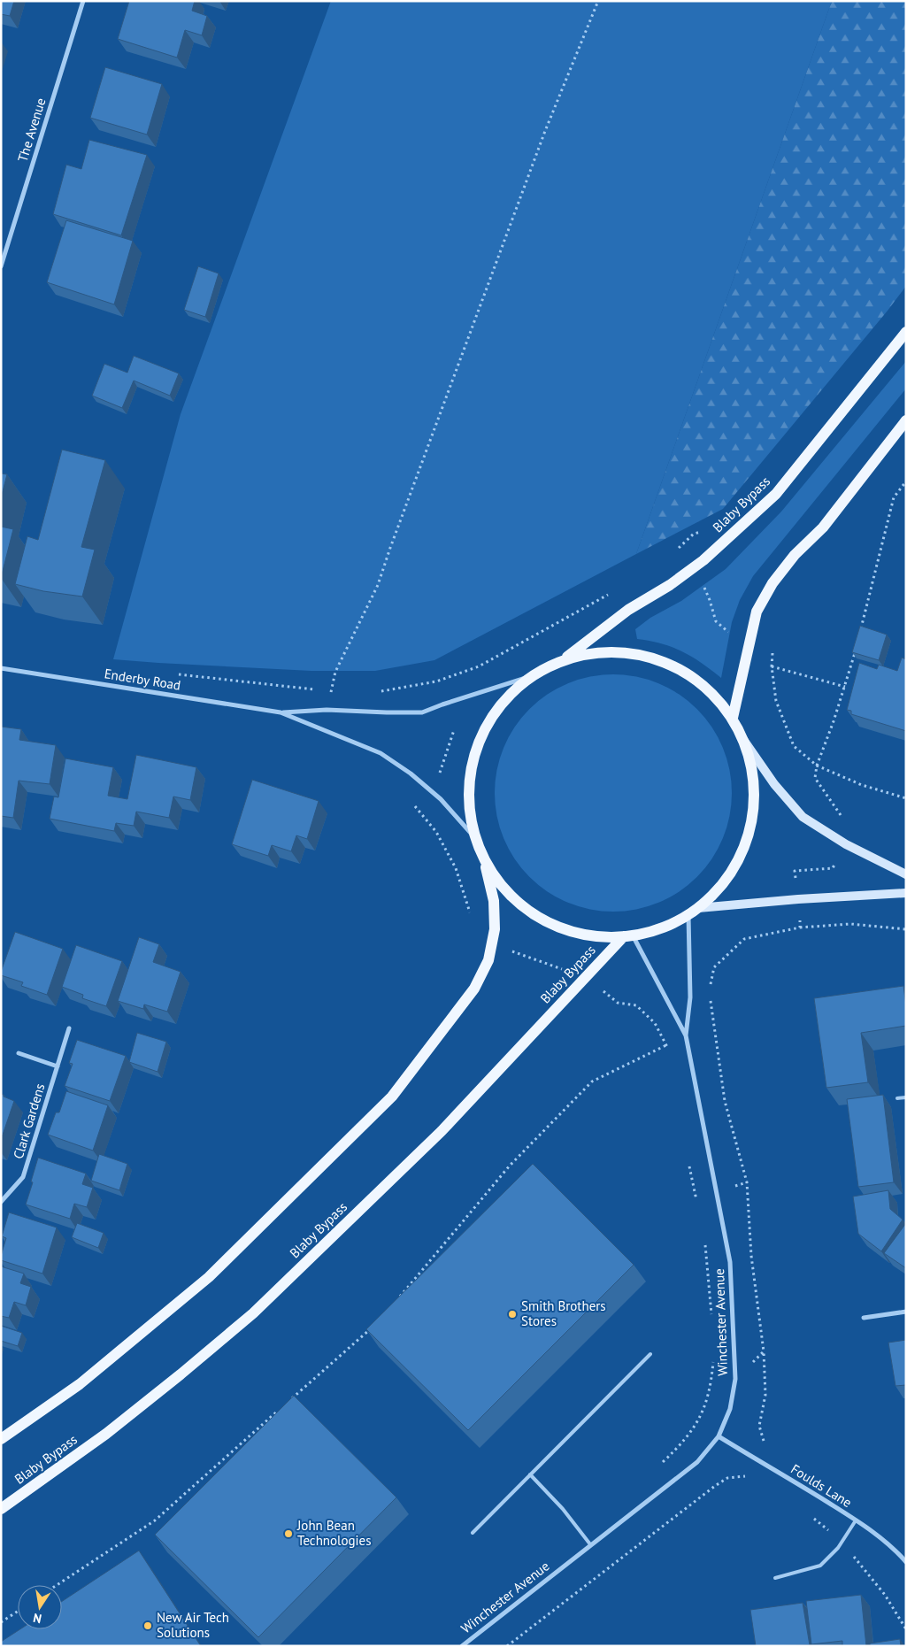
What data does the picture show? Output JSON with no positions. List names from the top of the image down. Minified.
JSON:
{"streets":{"main road":["Blaby Bypass"],"street":["The Avenue","Enderby Road","Clark Gardens","Winchester Avenue","Foulds Lane"]},"crossings":[["Blaby Bypass","Winchester Avenue"],["Winchester Avenue","Foulds Lane"]],"places":["Smith Brothers Stores","John Bean Technologies","New Air Tech Solutions"],"north":"bottom"}
